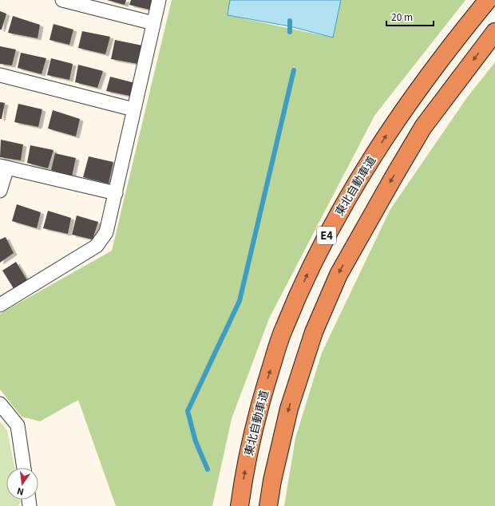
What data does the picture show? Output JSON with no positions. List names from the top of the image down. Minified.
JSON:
{"streets":{"highway":["東北自動車道","E4"]},"scale_bar":"20 m","north":"bottom"}
